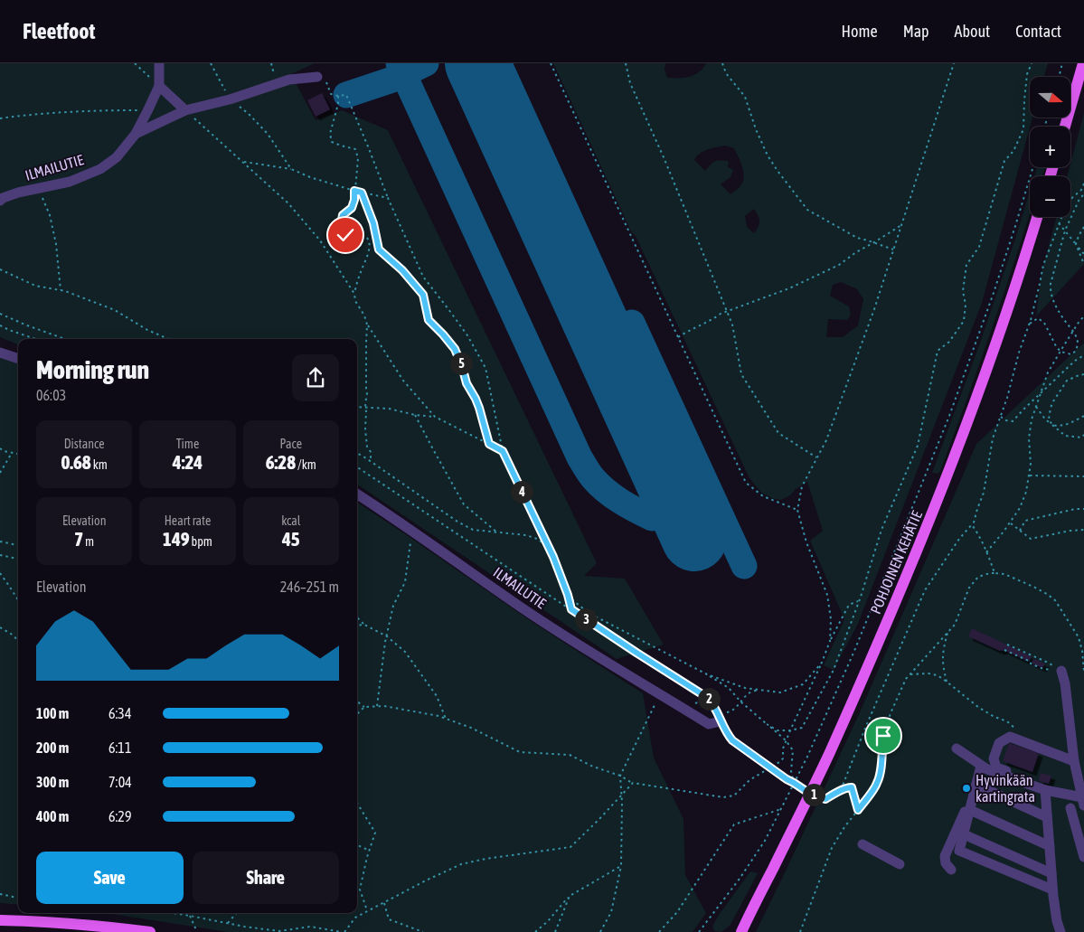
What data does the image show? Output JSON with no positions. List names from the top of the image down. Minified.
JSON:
{"streets":{"main road":["POHJOINEN KEHÄTIE"],"street":["ILMAILUTIE"]},"places":["Hyvinkään kartingrata"],"north":"right","page":{"header":"Fleetfoot","nav":["Home","Map","About","Contact"],"map_buttons":["+","−"],"heading":["Morning run","06:03"],"pins":["5","4","3","2","1"],"stats":[["Distance","0.68 km"],["Time","4:24"],["Pace","6:28 /km"],["Elevation","7 m"],["Heart rate","149 bpm"],["kcal","45"]],"chart":["Elevation","246–251 m"],"list":[{"name":"100 m","note":"6:34"},{"name":"200 m","note":"6:11"},{"name":"300 m","note":"7:04"},{"name":"400 m","note":"6:29"}],"buttons":["Save","Share"]}}
